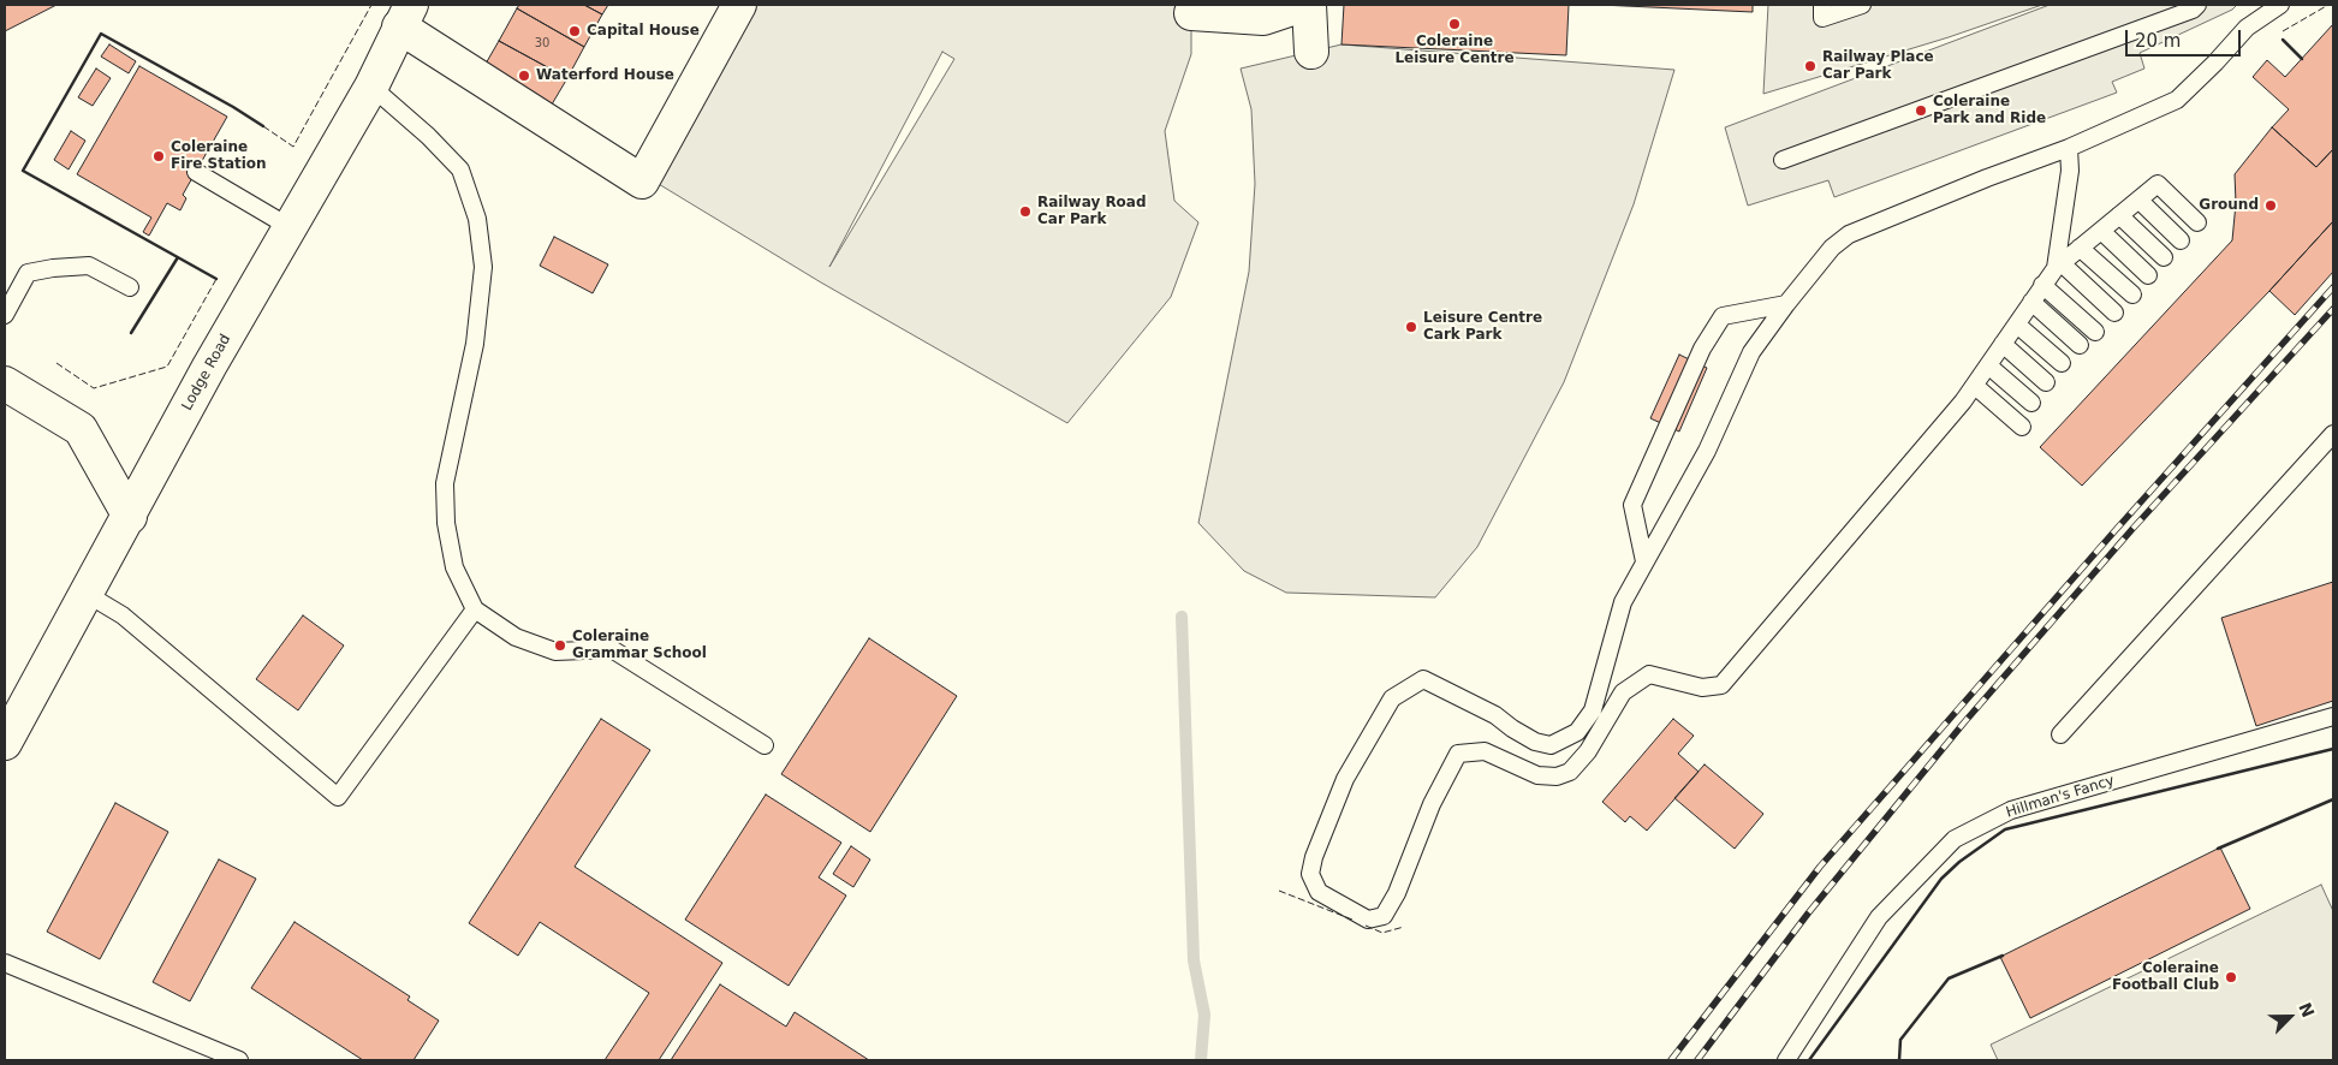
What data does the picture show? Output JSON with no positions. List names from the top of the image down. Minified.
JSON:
{"streets":{"street":["Lodge Road"],"lane":["Hillman's Fancy"]},"places":["Coleraine Leisure Centre","Capital House","Railway Place Car Park","Waterford House","Coleraine Park and Ride","Coleraine Fire Station","Ground","Railway Road Car Park","Leisure Centre Cark Park","Coleraine Grammar School","Coleraine Football Club"],"house_numbers":["30"],"scale_bar":"20 m","north":"top right"}
